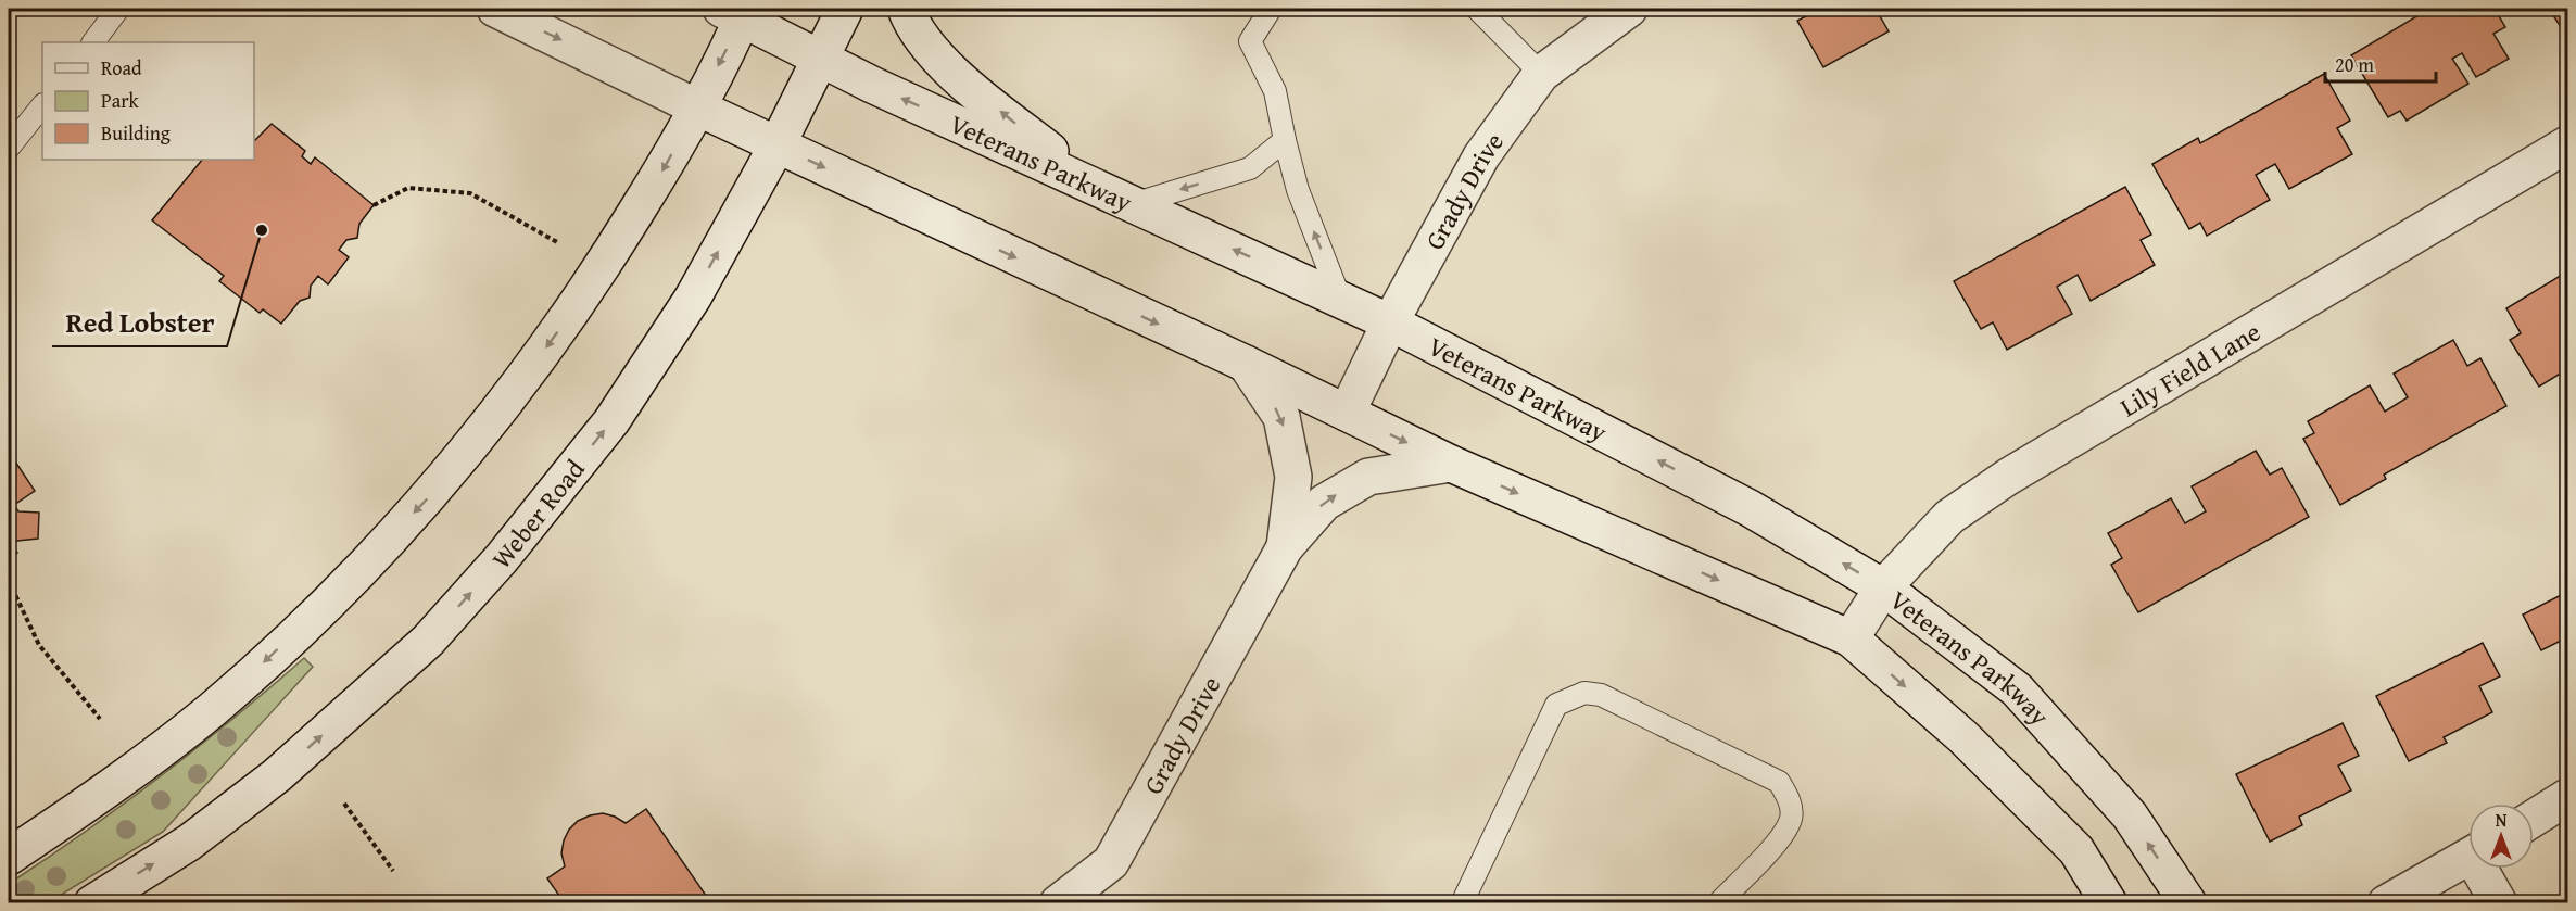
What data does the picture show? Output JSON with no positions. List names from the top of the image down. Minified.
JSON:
{"streets":{"main road":["Veterans Parkway","Grady Drive","Lily Field Lane","Weber Road"]},"crossings":[["Veterans Parkway","Grady Drive"],["Veterans Parkway","Lily Field Lane"],["Veterans Parkway","Weber Road"]],"places":["Red Lobster"],"legend":["Road","Park","Building"],"scale_bar":"20 m","north":"top"}
